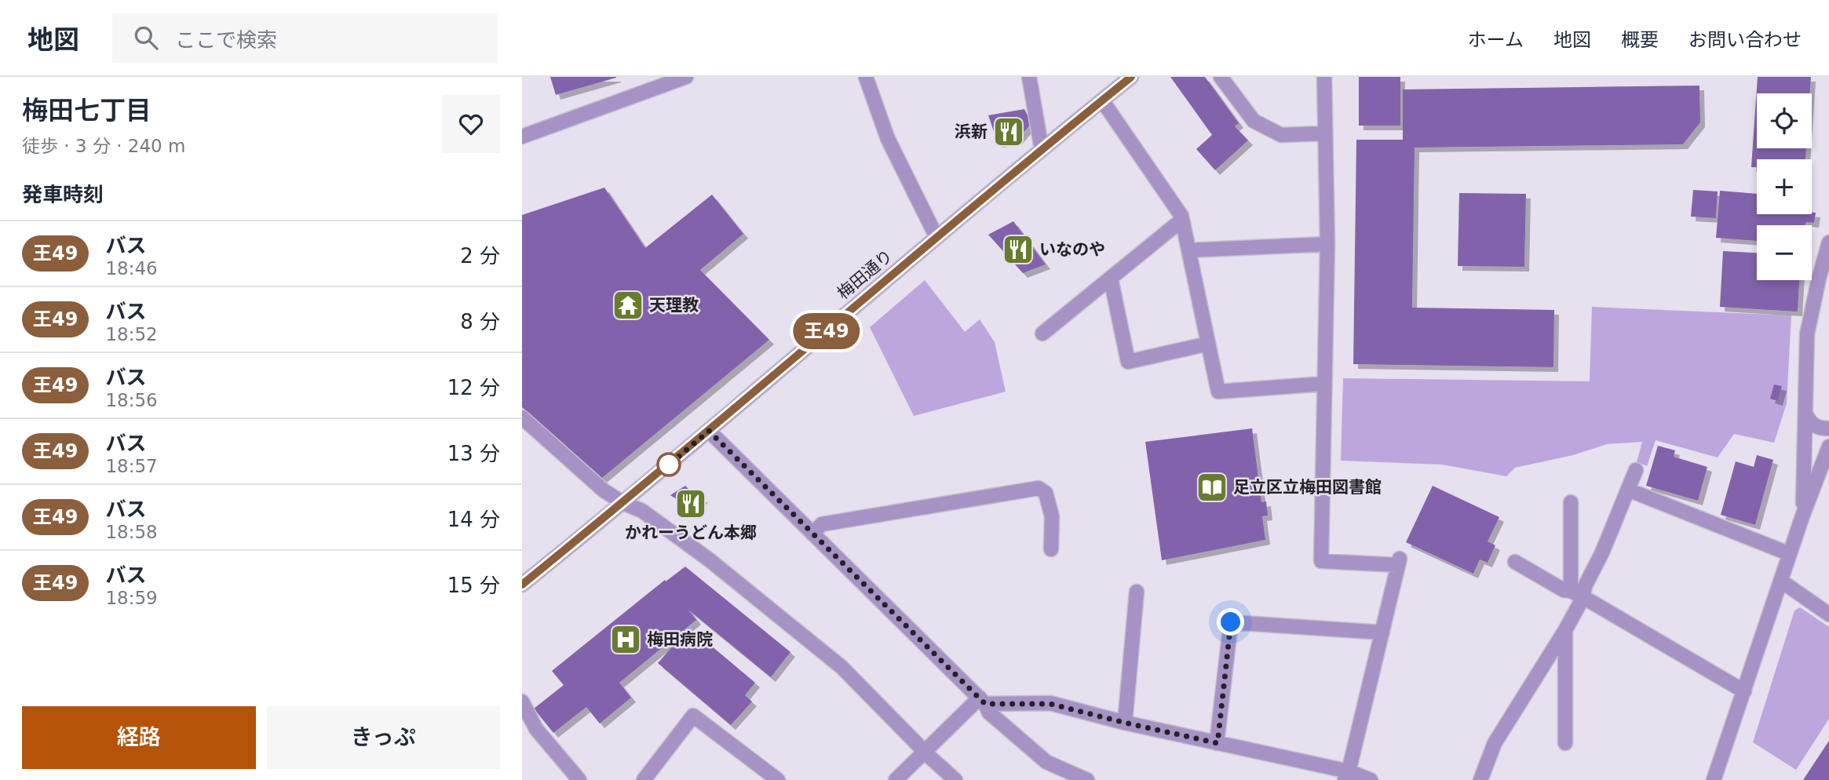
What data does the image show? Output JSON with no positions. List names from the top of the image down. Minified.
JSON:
{"streets":{"street":["梅田通り"]},"places":{"restaurant":["浜新","いなのや","かれーうどん本郷"],"temple":["天理教"],"library":["足立区立梅田図書館"],"hospital":["梅田病院"]},"lines":["bus line 王49"],"page":{"header":"地図","search":"ここで検索","nav":["ホーム","地図","概要","お問い合わせ"],"heading":[["梅田七丁目","徒歩 · 3 分 · 240 m"],"発車時刻"],"on_map":"王49","map_buttons":["+","−"],"list":[{"mark":"王49","name":"バス","note":"18:46","value":"2 分"},{"mark":"王49","name":"バス","note":"18:52","value":"8 分"},{"mark":"王49","name":"バス","note":"18:56","value":"12 分"},{"mark":"王49","name":"バス","note":"18:57","value":"13 分"},{"mark":"王49","name":"バス","note":"18:58","value":"14 分"},{"mark":"王49","name":"バス","note":"18:59","value":"15 分"}],"buttons":["経路","きっぷ"]}}
